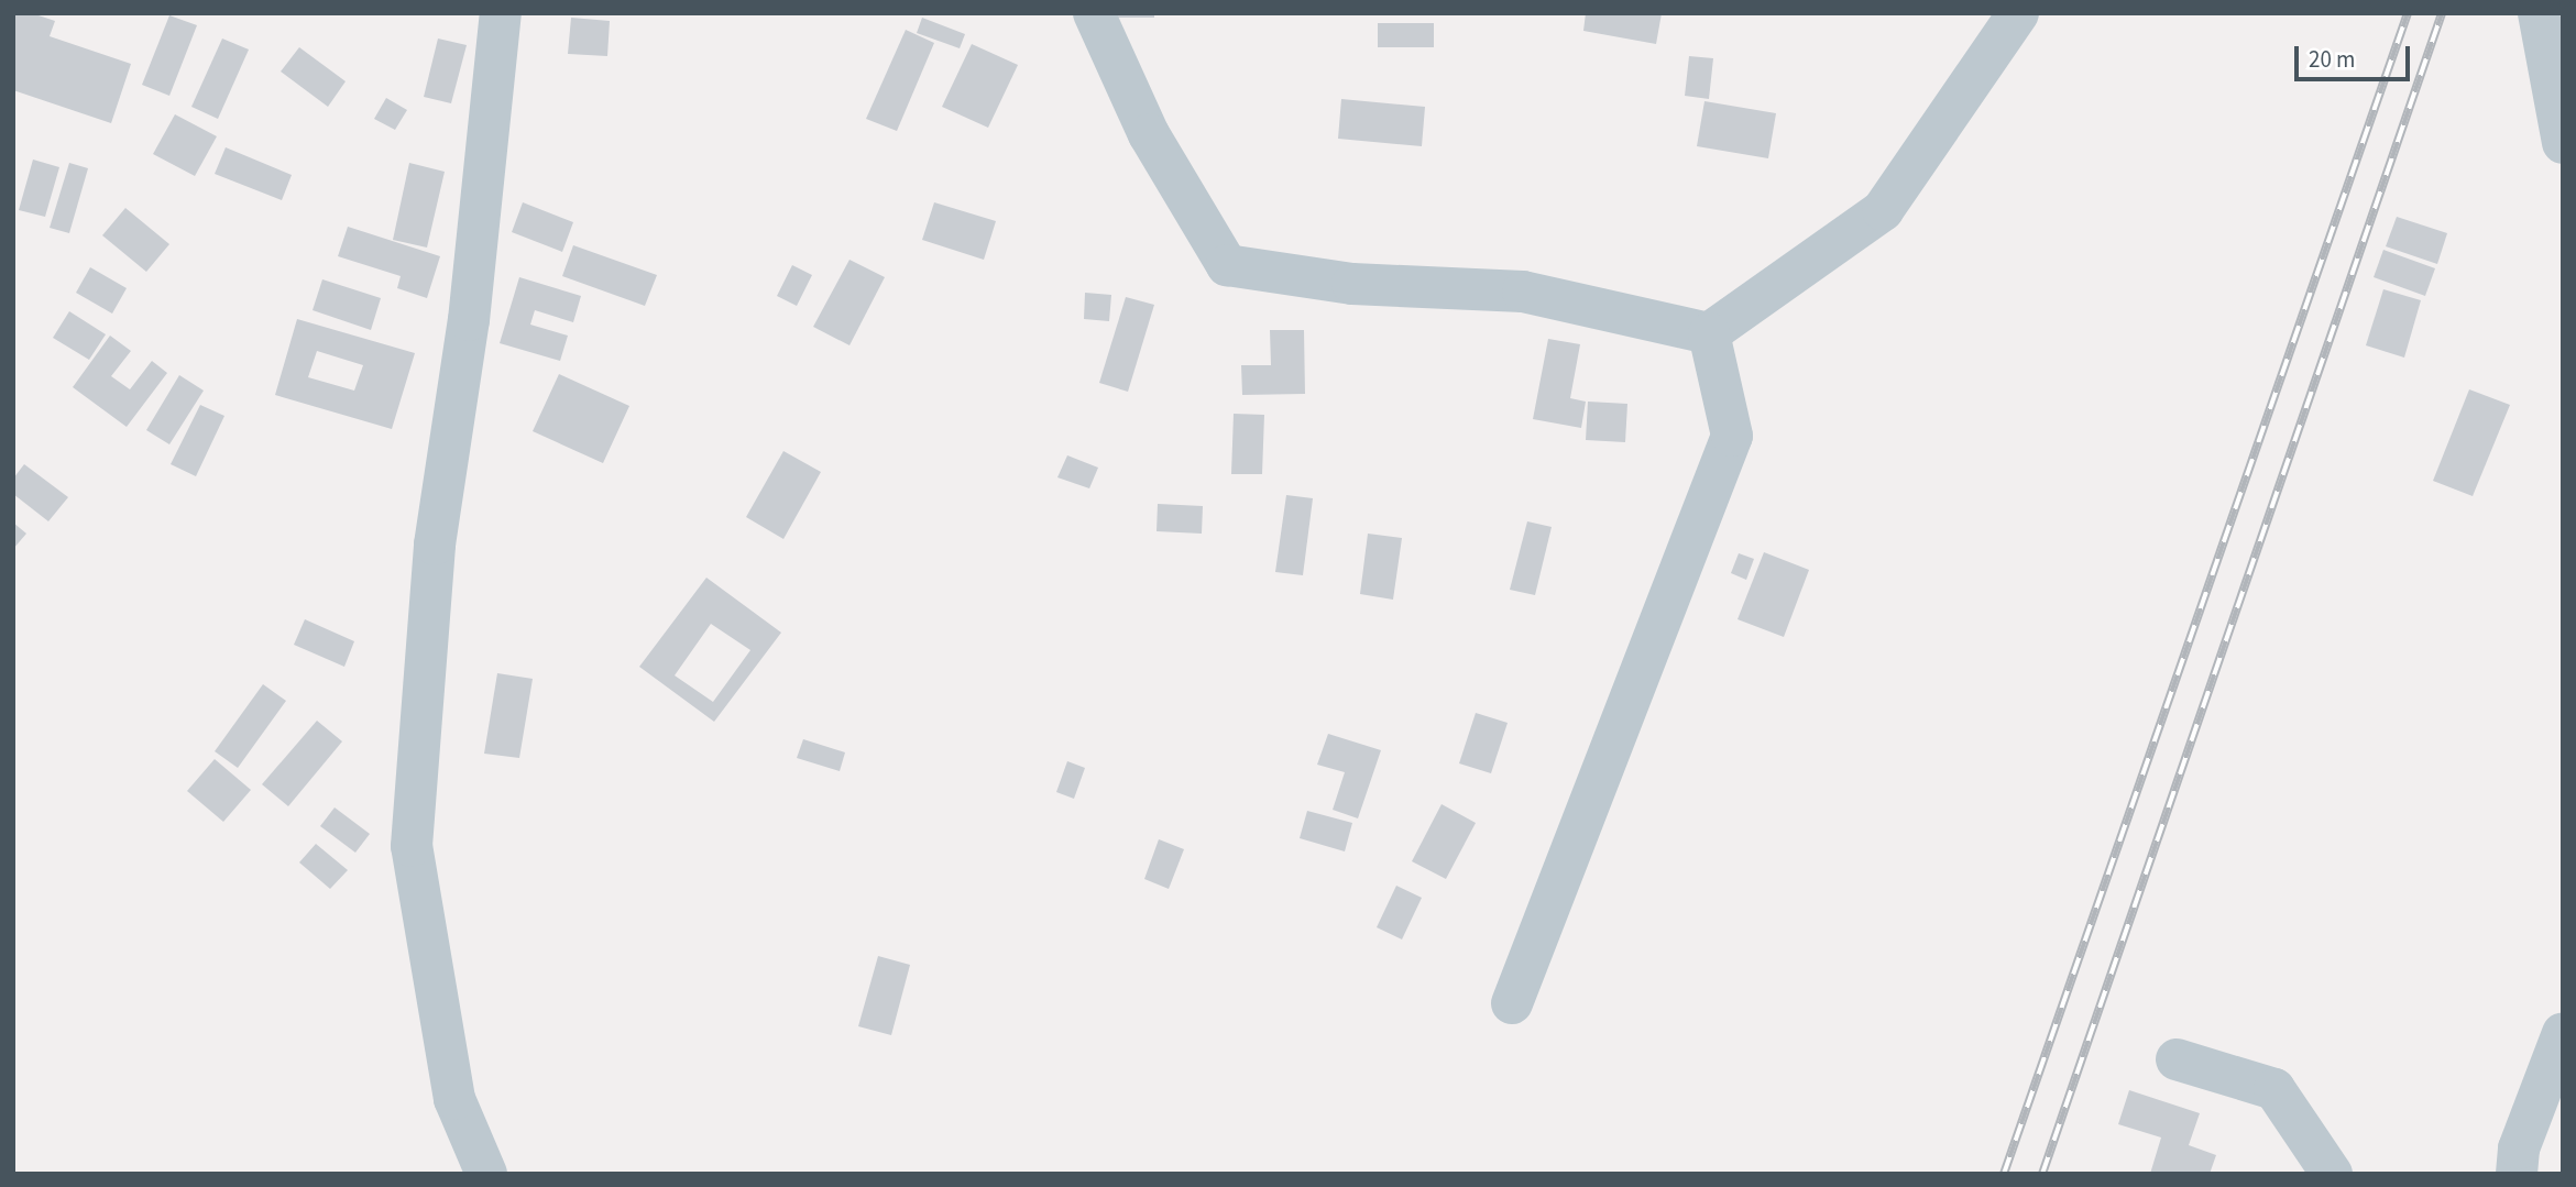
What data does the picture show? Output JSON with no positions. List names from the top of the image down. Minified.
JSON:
{"scale_bar":"20 m"}
